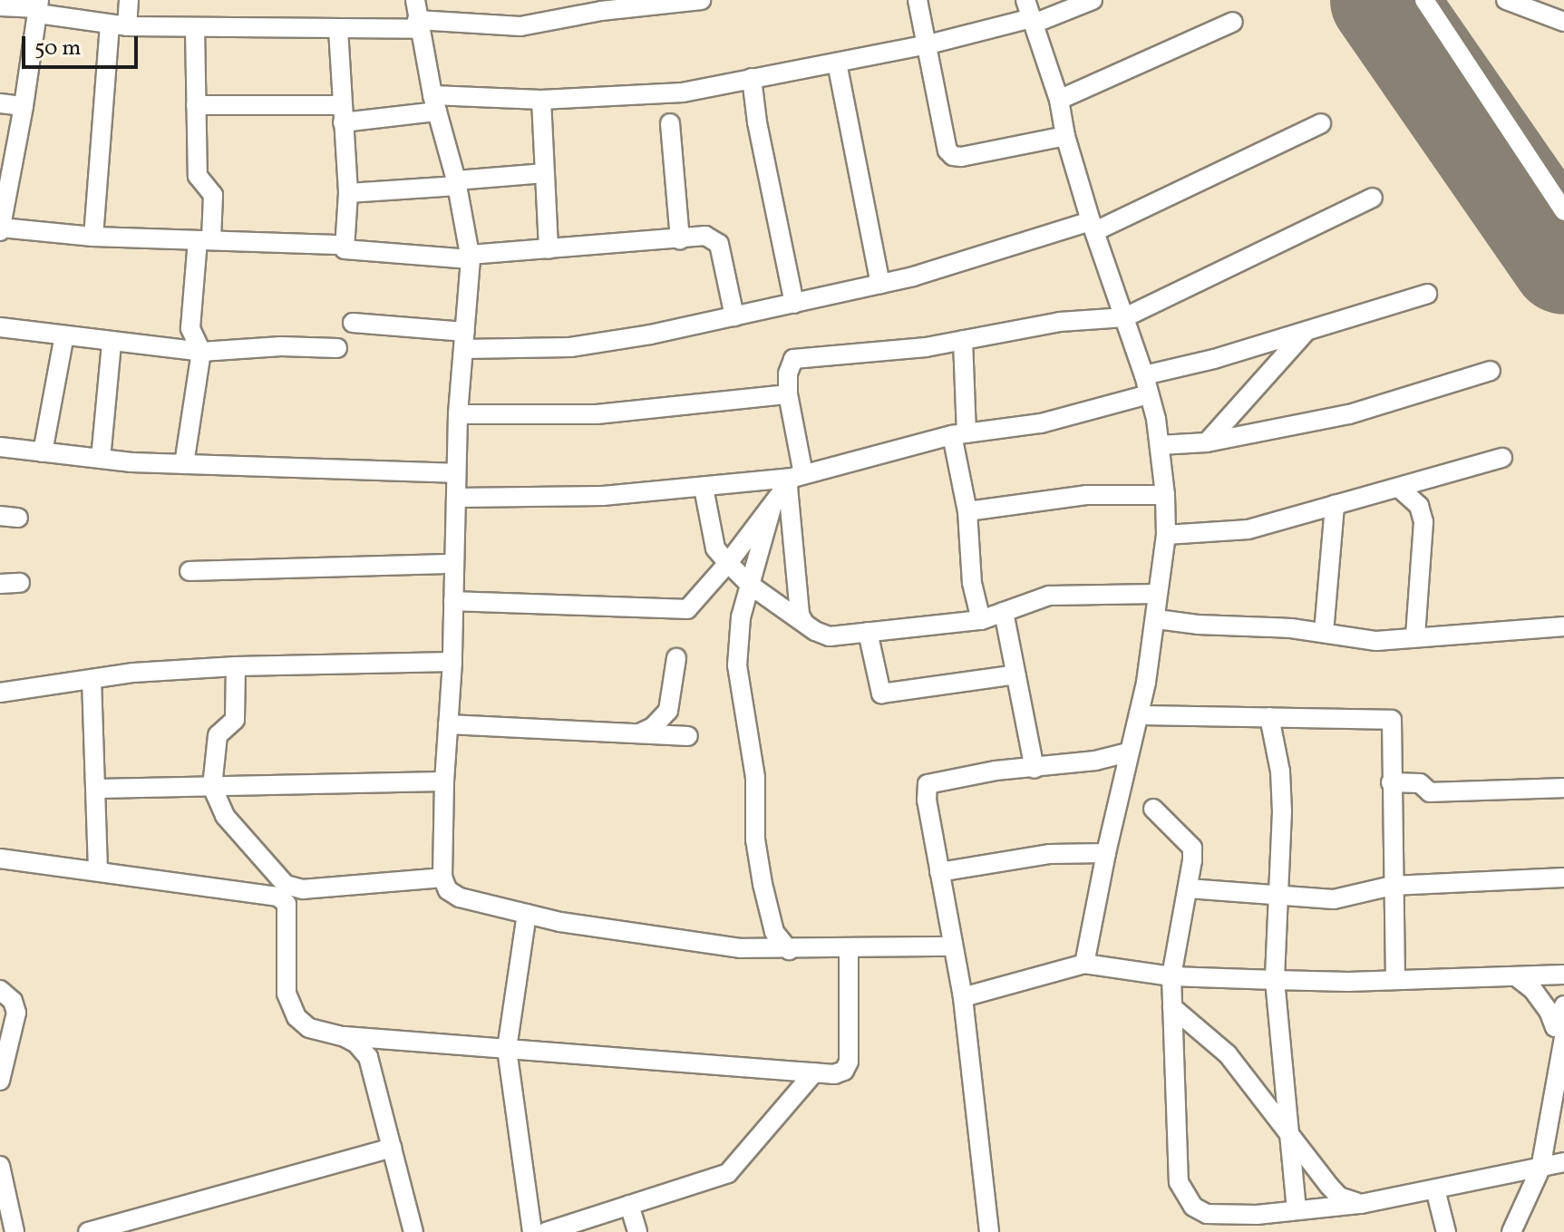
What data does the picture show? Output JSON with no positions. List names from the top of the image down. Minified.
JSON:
{"scale_bar":"50 m"}
